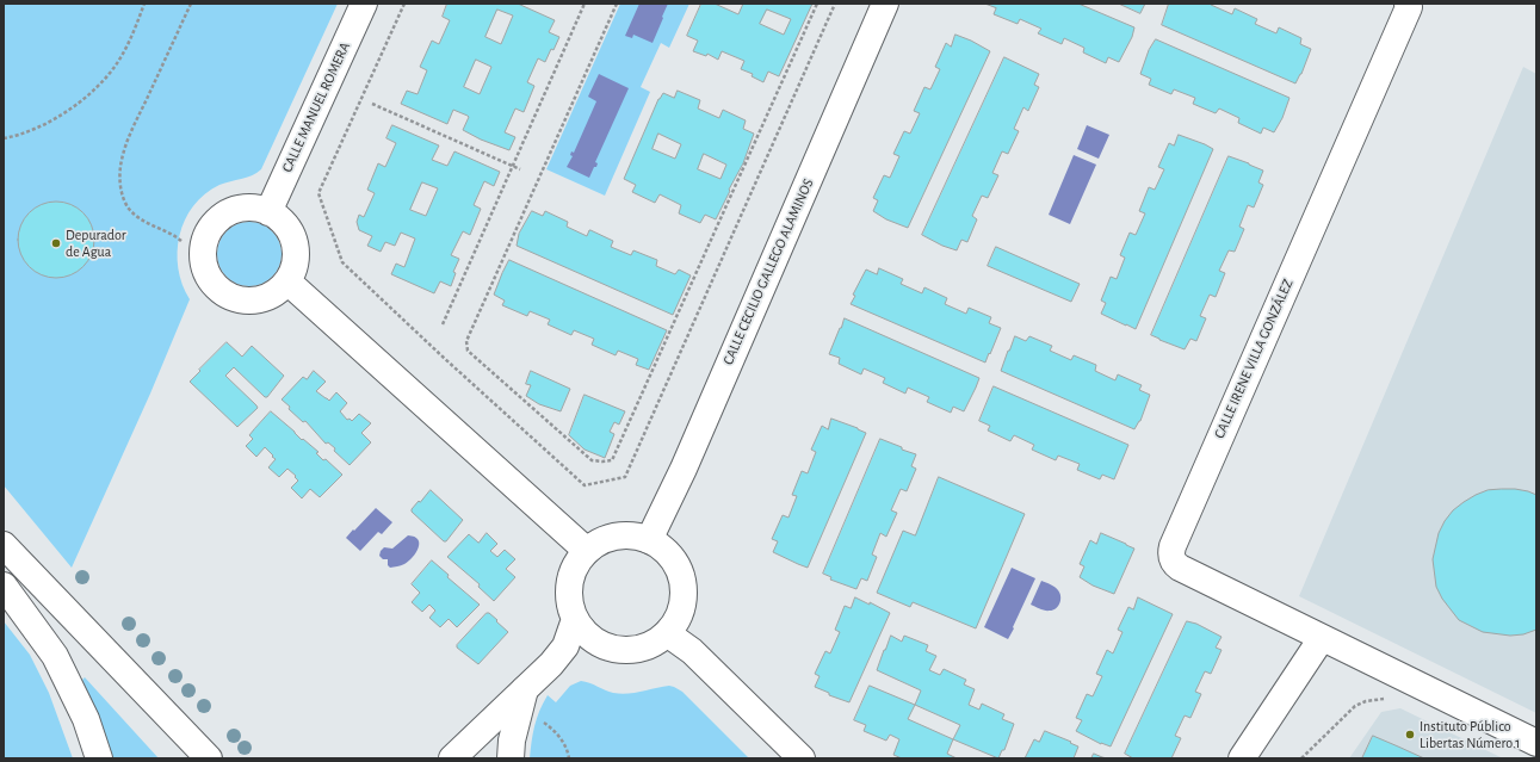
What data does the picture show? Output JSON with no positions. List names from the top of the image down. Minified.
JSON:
{"streets":{"main road":["CALLE MANUEL ROMERA","CALLE CECILIO GALLEGO ALAMINOS","CALLE IRENE VILLA GONZÁLEZ"]},"places":["Depurador de Agua","Instituto Público Libertas Número 1"]}
